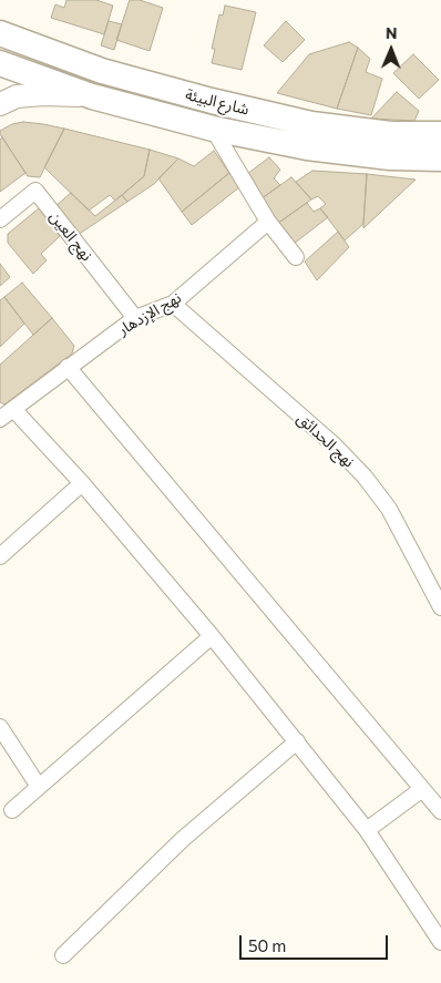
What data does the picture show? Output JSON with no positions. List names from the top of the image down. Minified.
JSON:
{"streets":{"main road":["شارع البيئة"],"street":["نهج العين","نهج الإزدهار","نهج الحدائق"]},"crossings":[["نهج العين","نهج الإزدهار"],["نهج الإزدهار","نهج الحدائق"]],"scale_bar":"50 m","north":"top"}
